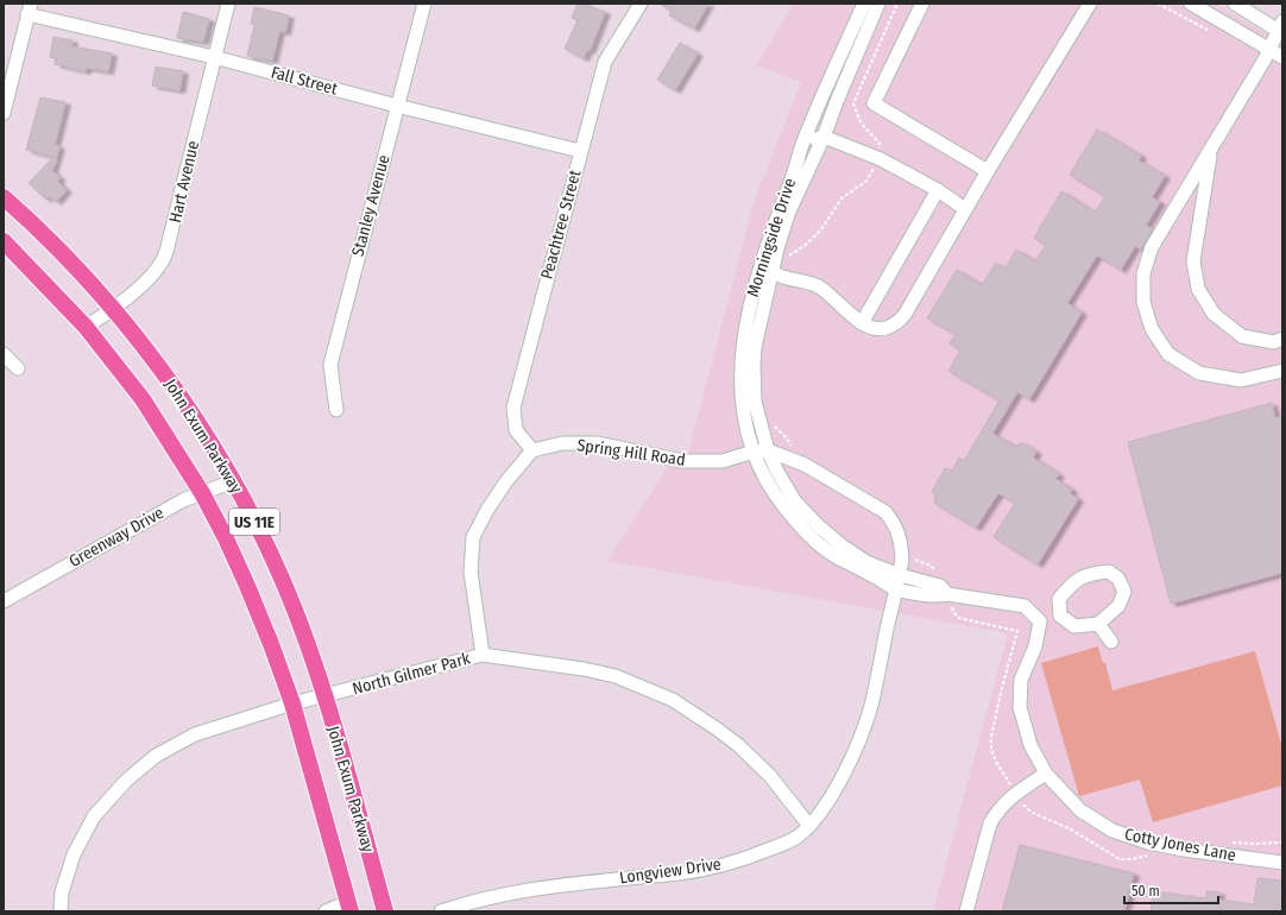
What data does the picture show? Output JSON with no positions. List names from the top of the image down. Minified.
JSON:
{"streets":{"main road":["John Exum Parkway","US 11E"],"street":["Fall Street","Hart Avenue","Stanley Avenue","Peachtree Street","Morningside Drive","Spring Hill Road","Greenway Drive","North Gilmer Park","Cotty Jones Lane","Longview Drive"]},"crossings":[["Fall Street","Hart Avenue"],["Fall Street","Stanley Avenue"],["Fall Street","Peachtree Street"],["Hart Avenue","John Exum Parkway"],["Peachtree Street","Spring Hill Road"],["Morningside Drive","Spring Hill Road"],["Morningside Drive","Longview Drive"],["John Exum Parkway","Greenway Drive"],["John Exum Parkway","North Gilmer Park"],["Spring Hill Road","Longview Drive"],["North Gilmer Park","Longview Drive"]],"scale_bar":"50 m"}
